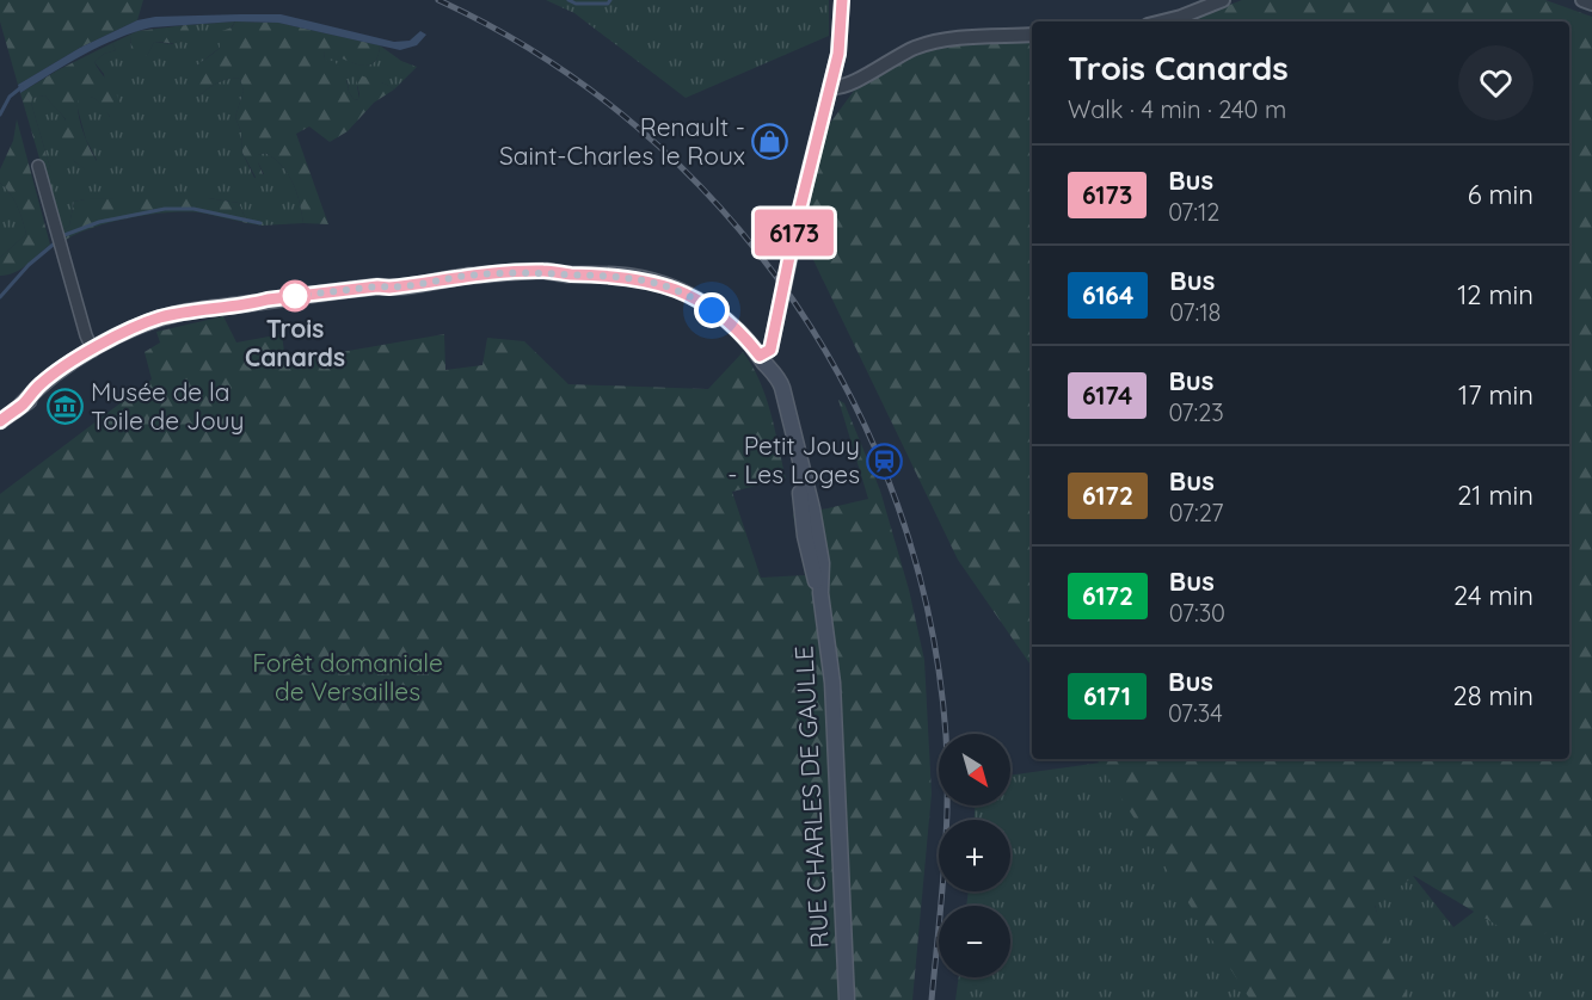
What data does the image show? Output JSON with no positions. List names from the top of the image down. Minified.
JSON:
{"streets":{"main road":["RUE CHARLES DE GAULLE"]},"parks":["Forêt domaniale de Versailles"],"places":{"shop":["Renault - Saint-Charles le Roux"],"other":["Trois Canards"],"museum":["Musée de la Toile de Jouy"],"station":["Petit Jouy - Les Loges"]},"lines":["bus line 6173"],"north":"bottom right","page":{"on_map":"6173","heading":["Trois Canards","Walk · 4 min · 240 m"],"list":[{"mark":"6173","name":"Bus","note":"07:12","value":"6 min"},{"mark":"6164","name":"Bus","note":"07:18","value":"12 min"},{"mark":"6174","name":"Bus","note":"07:23","value":"17 min"},{"mark":"6172","name":"Bus","note":"07:27","value":"21 min"},{"mark":"6172","name":"Bus","note":"07:30","value":"24 min"},{"mark":"6171","name":"Bus","note":"07:34","value":"28 min"}],"map_buttons":["+","−"]}}
